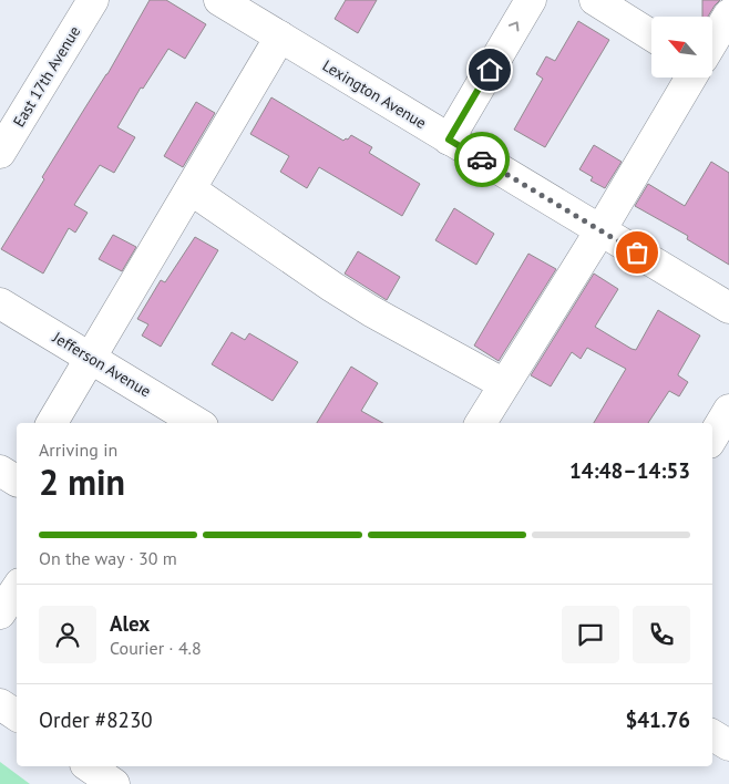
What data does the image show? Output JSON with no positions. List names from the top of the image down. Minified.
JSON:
{"streets":{"street":["East 17th Avenue","Lexington Avenue","Jefferson Avenue"]},"north":"top left","page":{"heading":["2 min","Arriving in","14:48–14:53"],"panel":["Alex","Courier · 4.8","Order #8230","$41.76"],"bar":"On the way · 30 m"}}
